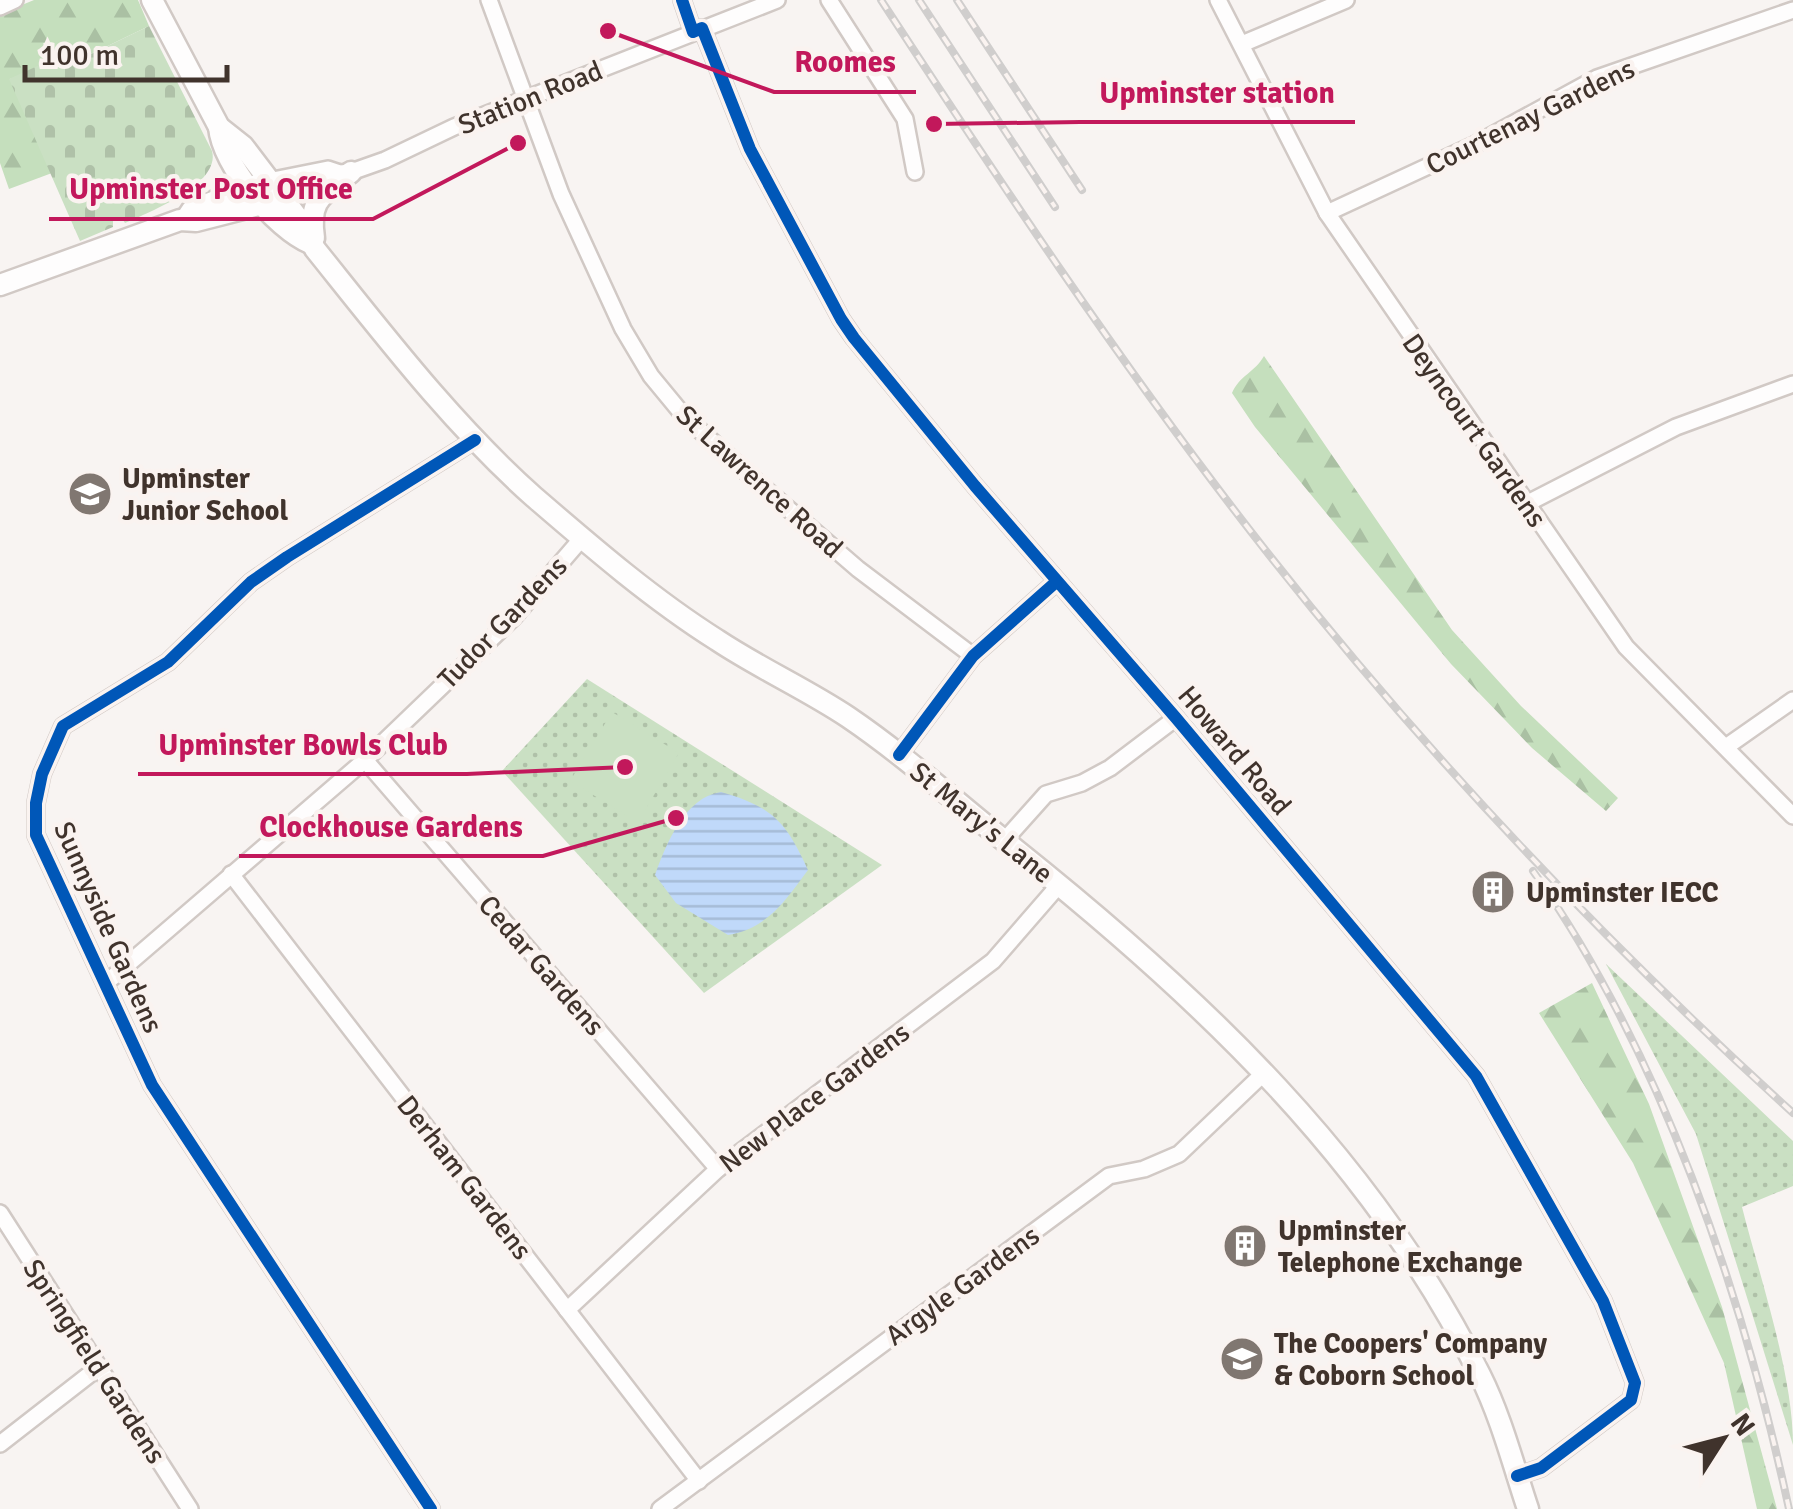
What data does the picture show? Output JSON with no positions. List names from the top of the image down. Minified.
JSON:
{"streets":{"main road":["St Mary's Lane"],"street":["Station Road","Courtenay Gardens","Deyncourt Gardens","St Lawrence Road","Tudor Gardens","Howard Road","Sunnyside Gardens","Cedar Gardens","New Place Gardens","Derham Gardens","Argyle Gardens","Springfield Gardens"]},"crossings":[["Station Road","St Lawrence Road"],["Station Road","Howard Road"],["Station Road","St Mary's Lane"],["Courtenay Gardens","Deyncourt Gardens"],["Tudor Gardens","St Mary's Lane"],["Tudor Gardens","Sunnyside Gardens"],["Tudor Gardens","Cedar Gardens"],["Tudor Gardens","Derham Gardens"],["Howard Road","St Mary's Lane"],["St Mary's Lane","Sunnyside Gardens"],["St Mary's Lane","New Place Gardens"],["St Mary's Lane","Argyle Gardens"],["Cedar Gardens","New Place Gardens"],["New Place Gardens","Derham Gardens"],["Derham Gardens","Argyle Gardens"]],"places":{"other":["Roomes","Upminster station","Upminster Post Office","Upminster Bowls Club","Clockhouse Gardens"],"school or university":["Upminster Junior School","The Coopers' Company & Coborn School"],"building":["Upminster IECC","Upminster Telephone Exchange"]},"scale_bar":"100 m","north":"top right"}
